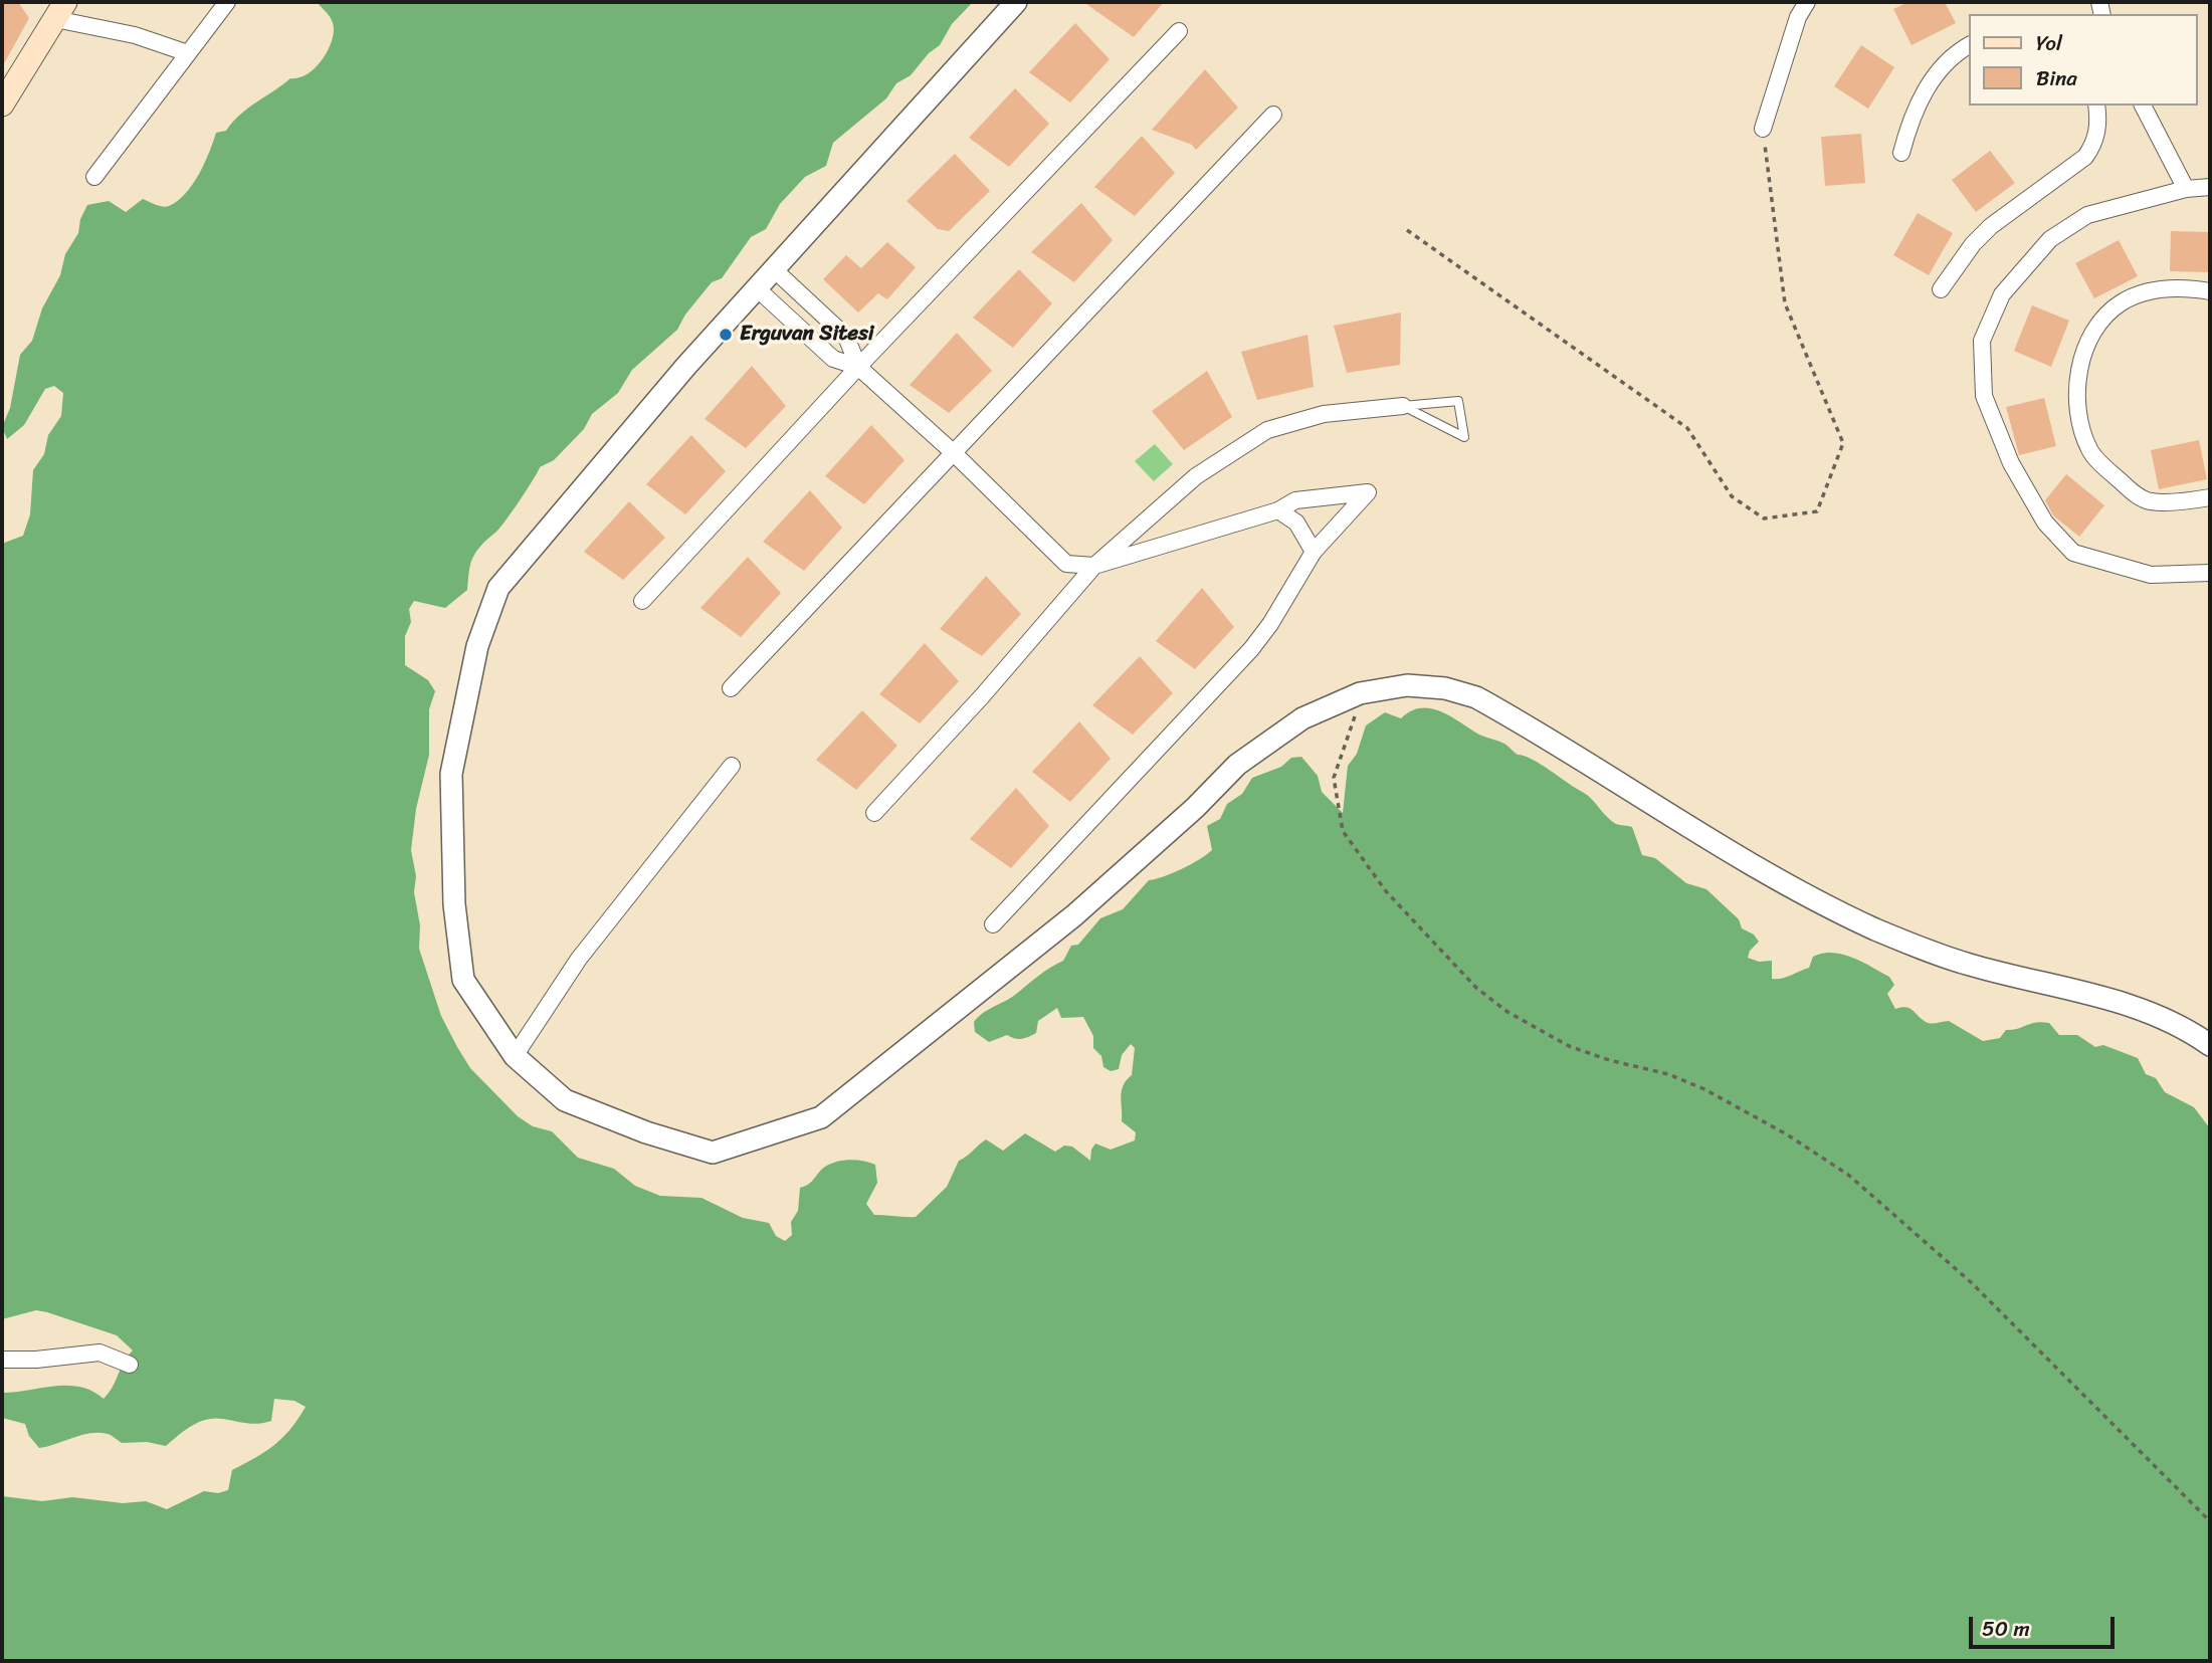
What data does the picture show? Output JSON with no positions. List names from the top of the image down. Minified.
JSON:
{"places":["Erguvan Sitesi"],"legend":["Yol","Bina"],"scale_bar":"50 m"}
